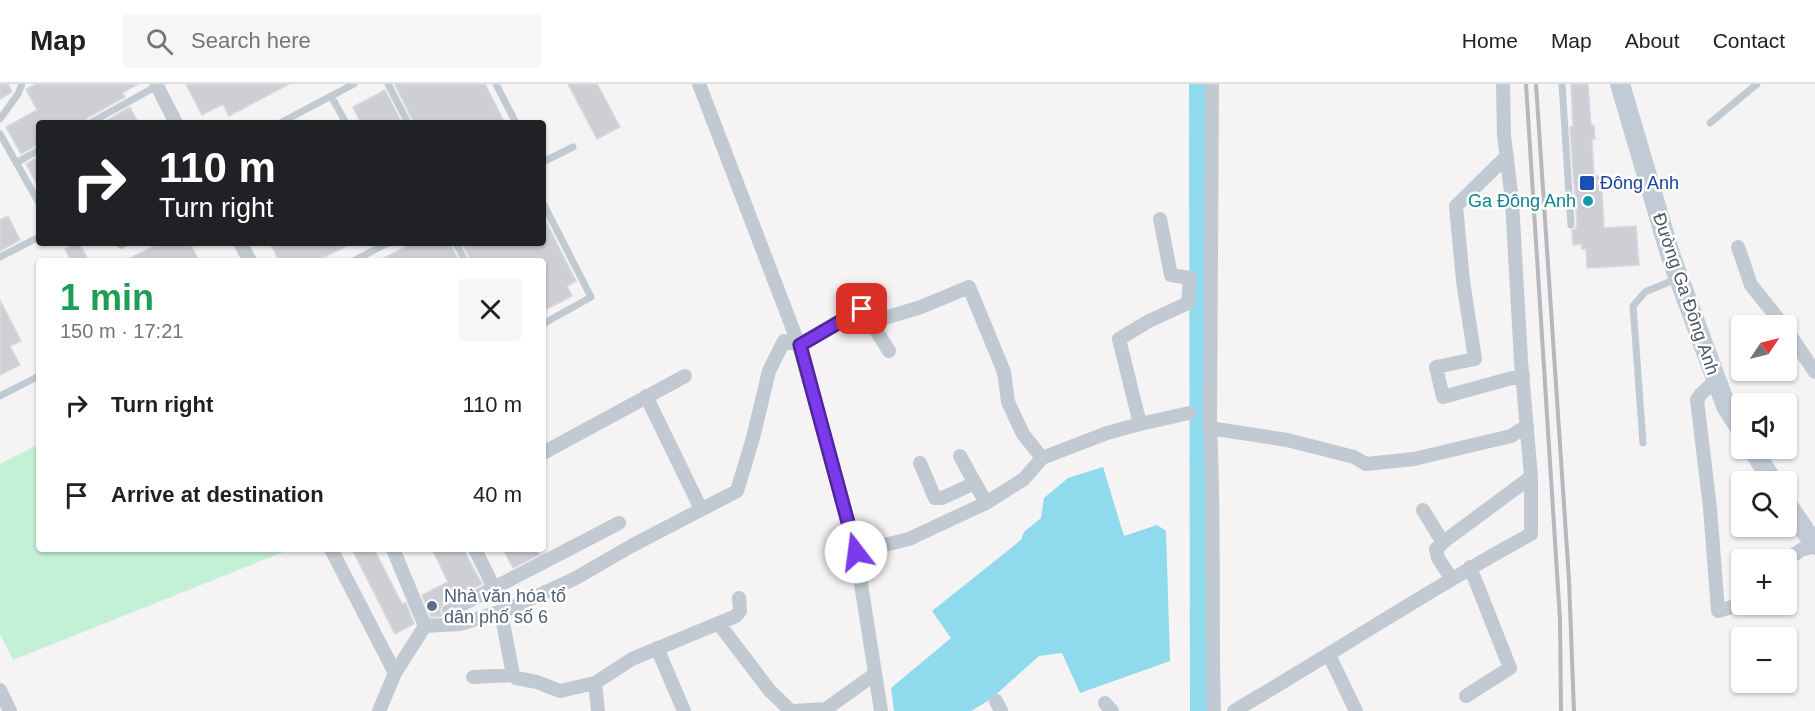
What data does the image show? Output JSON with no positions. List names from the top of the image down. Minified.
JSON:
{"streets":{"street":["Đường Ga Đông Anh"]},"places":{"transit":["Đông Anh"],"other":["Ga Đông Anh","Nhà văn hóa tổ dân phố số 6"]},"north":"top right","page":{"header":"Map","search":"Search here","nav":["Home","Map","About","Contact"],"turn":["110 m","Turn right"],"heading":["1 min","150 m · 17:21"],"map_buttons":["+","−"],"list":[{"name":"Turn right","value":"110 m"},{"name":"Arrive at destination","value":"40 m"}]}}
